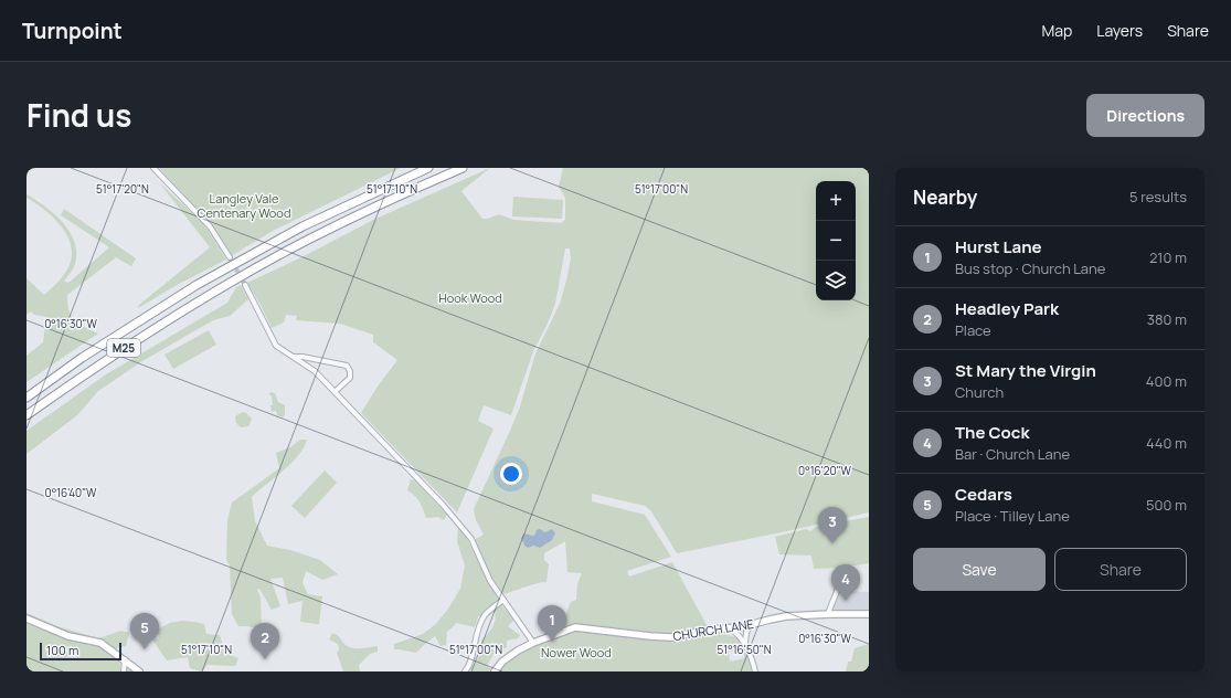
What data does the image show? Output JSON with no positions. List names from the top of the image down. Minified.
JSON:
{"streets":{"highway":["M25"],"street":["CHURCH LANE"]},"parks":["Langley Vale Centenary Wood","Hook Wood","Nower Wood"],"scale_bar":"100 m","page":{"header":"Turnpoint","nav":["Map","Layers","Share"],"title":"Find us","buttons":["Directions",["Save","Share"]],"heading":["Nearby","5 results"],"map_buttons":["+","−"],"list":[{"mark":"1","name":"Hurst Lane","note":"Bus stop · Church Lane","value":"210 m"},{"mark":"2","name":"Headley Park","note":"Place","value":"380 m"},{"mark":"3","name":"St Mary the Virgin","note":"Church","value":"400 m"},{"mark":"4","name":"The Cock","note":"Bar · Church Lane","value":"440 m"},{"mark":"5","name":"Cedars","note":"Place · Tilley Lane","value":"500 m"}],"pins":["3","4","1","5","2"],"scale":"100 m"},"coordinates":["51°17'20\"N","51°17'10\"N","51°17'00\"N","0°16'30\"W","0°16'20\"W","0°16'40\"W","51°16'50\"N"]}
